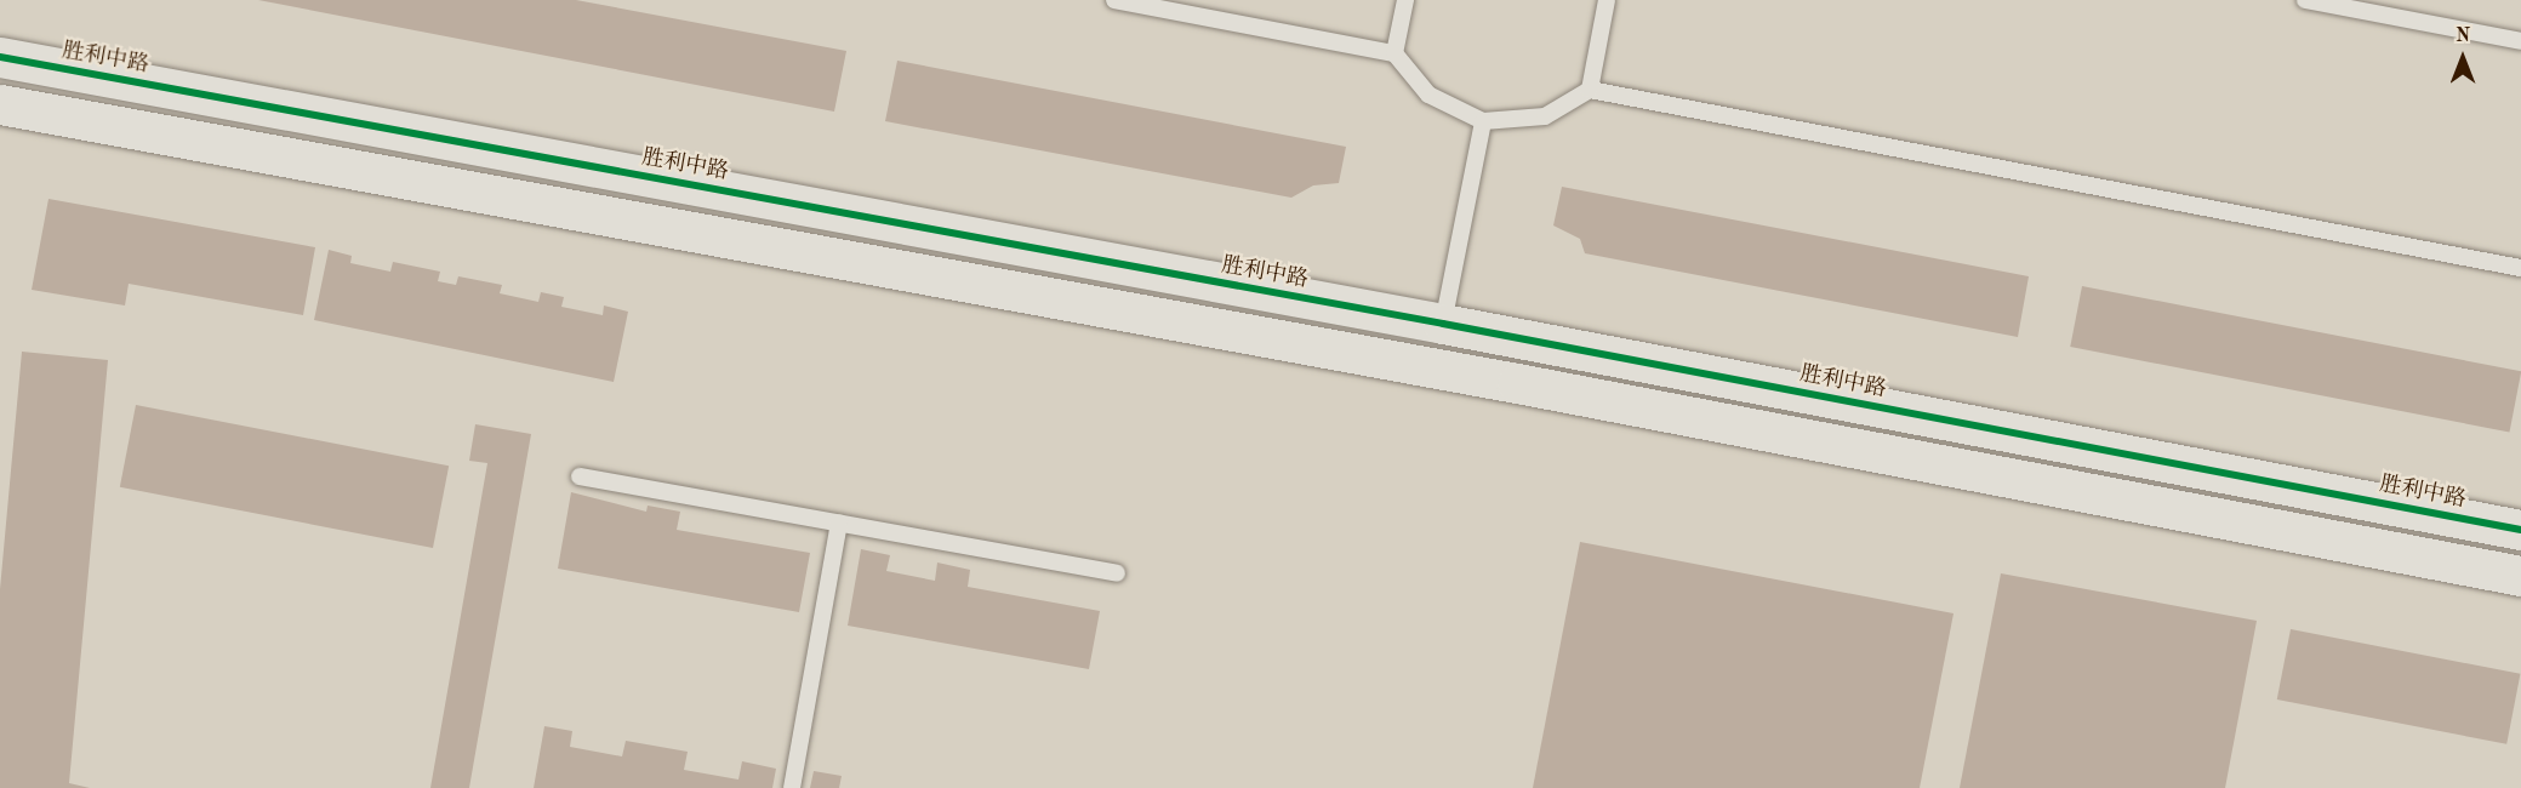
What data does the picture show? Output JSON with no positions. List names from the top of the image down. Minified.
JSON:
{"streets":{"street":["胜利中路"]},"north":"top"}
